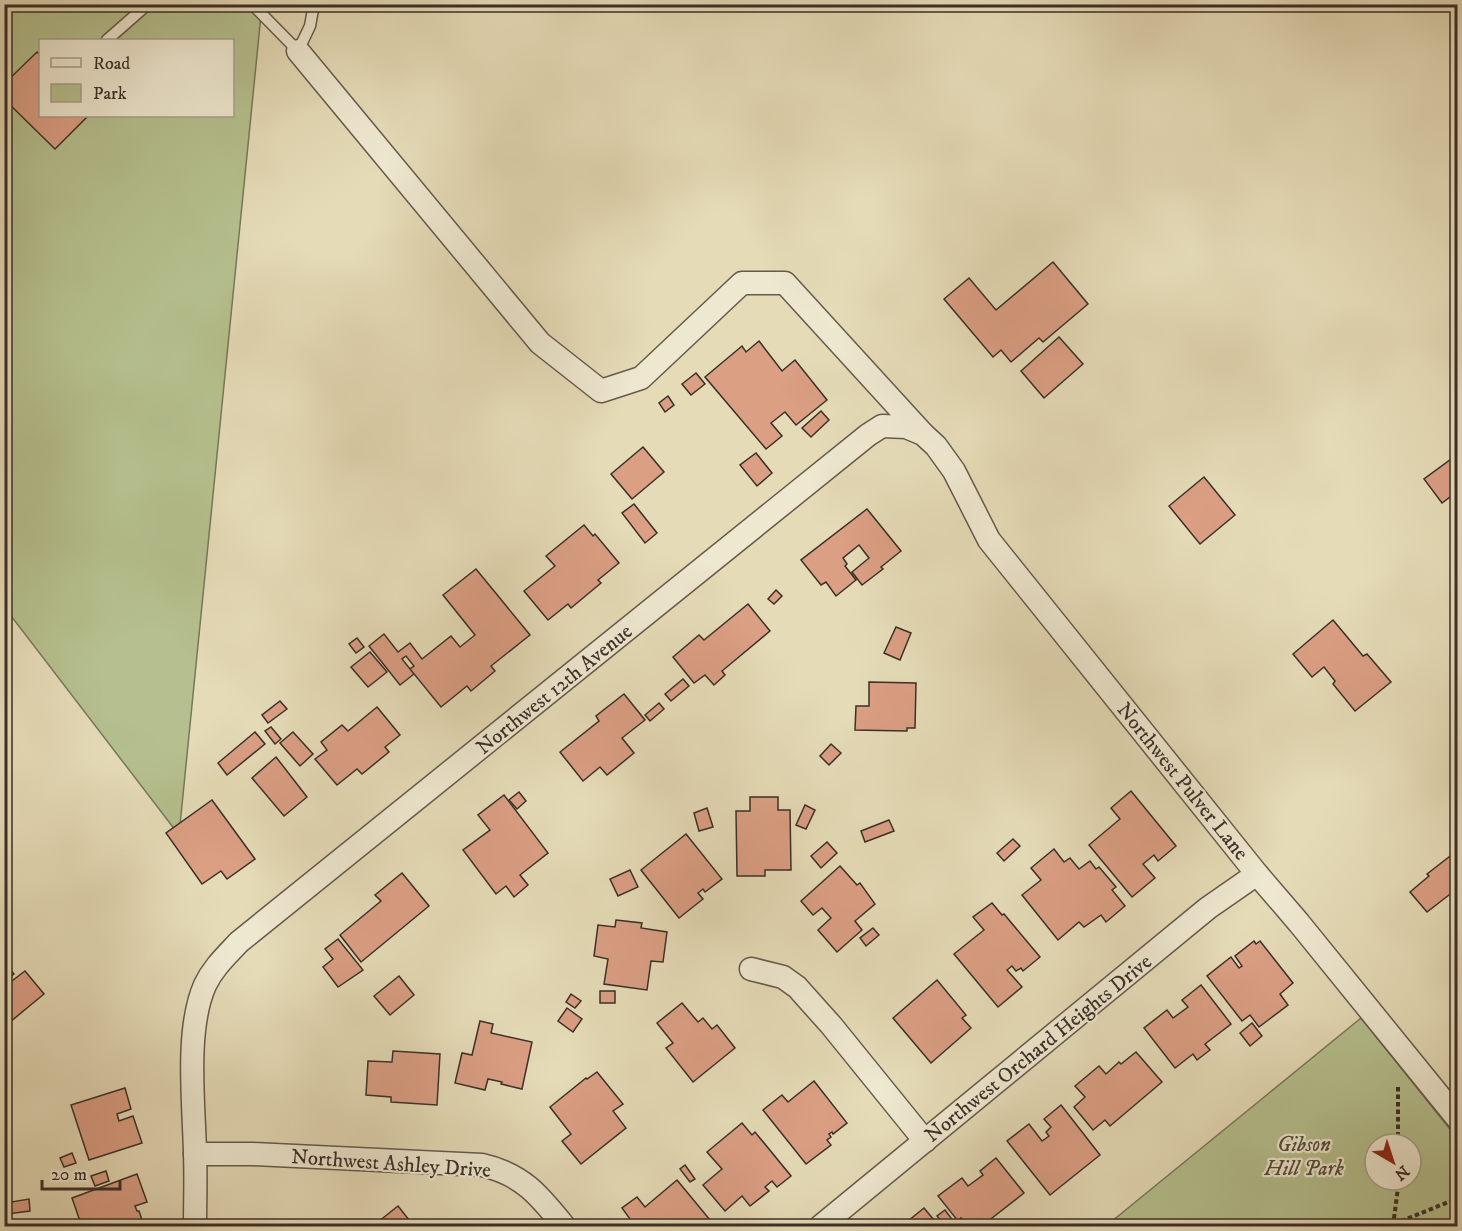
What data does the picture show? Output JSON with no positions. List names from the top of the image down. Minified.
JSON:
{"streets":{"street":["Northwest 12th Avenue","Northwest Pulver Lane","Northwest Orchard Heights Drive","Northwest Ashley Drive"]},"crossings":[["Northwest 12th Avenue","Northwest Pulver Lane"],["Northwest 12th Avenue","Northwest Ashley Drive"],["Northwest Pulver Lane","Northwest Orchard Heights Drive"]],"parks":["Gibson Hill Park"],"legend":["Road","Park"],"scale_bar":"20 m","north":"bottom right"}
